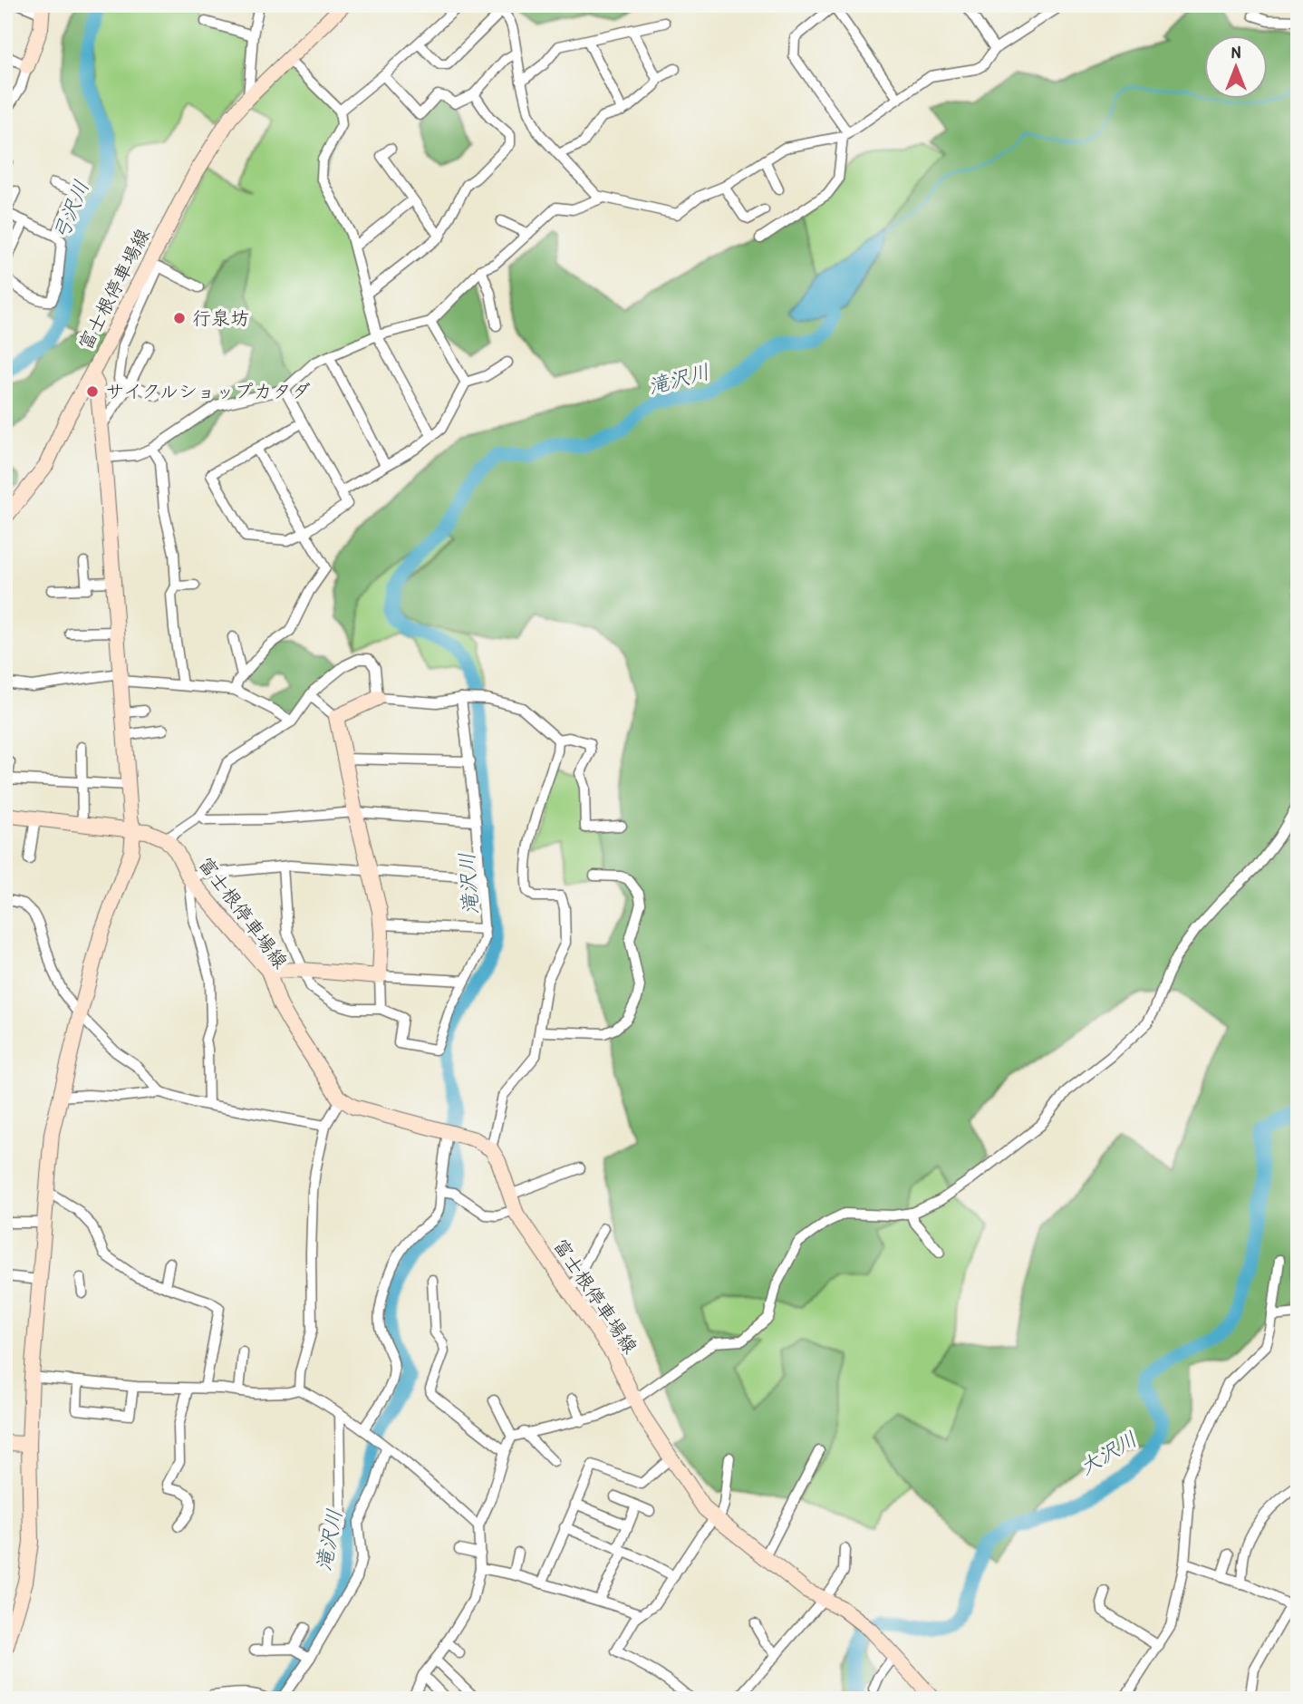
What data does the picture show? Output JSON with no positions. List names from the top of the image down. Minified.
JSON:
{"streets":{"main road":["富士根停車場線"]},"water":["弓沢川","滝沢川","大沢川"],"places":["行泉坊","サイクルショップカタダ"],"north":"top"}
